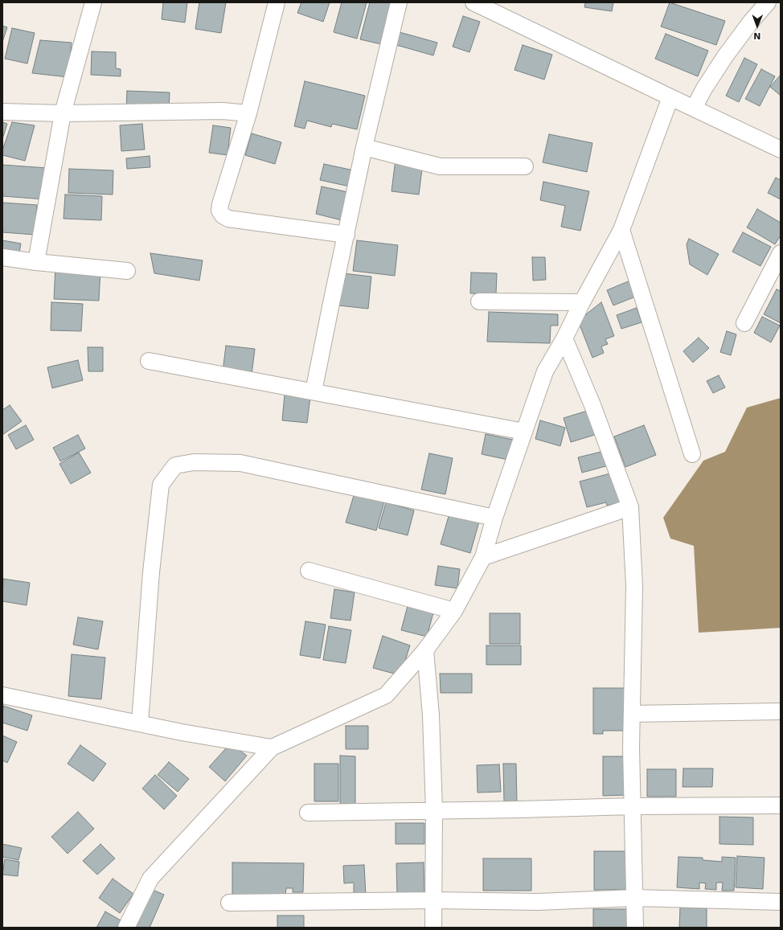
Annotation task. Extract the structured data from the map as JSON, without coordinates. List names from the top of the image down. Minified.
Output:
{"north":"bottom"}
